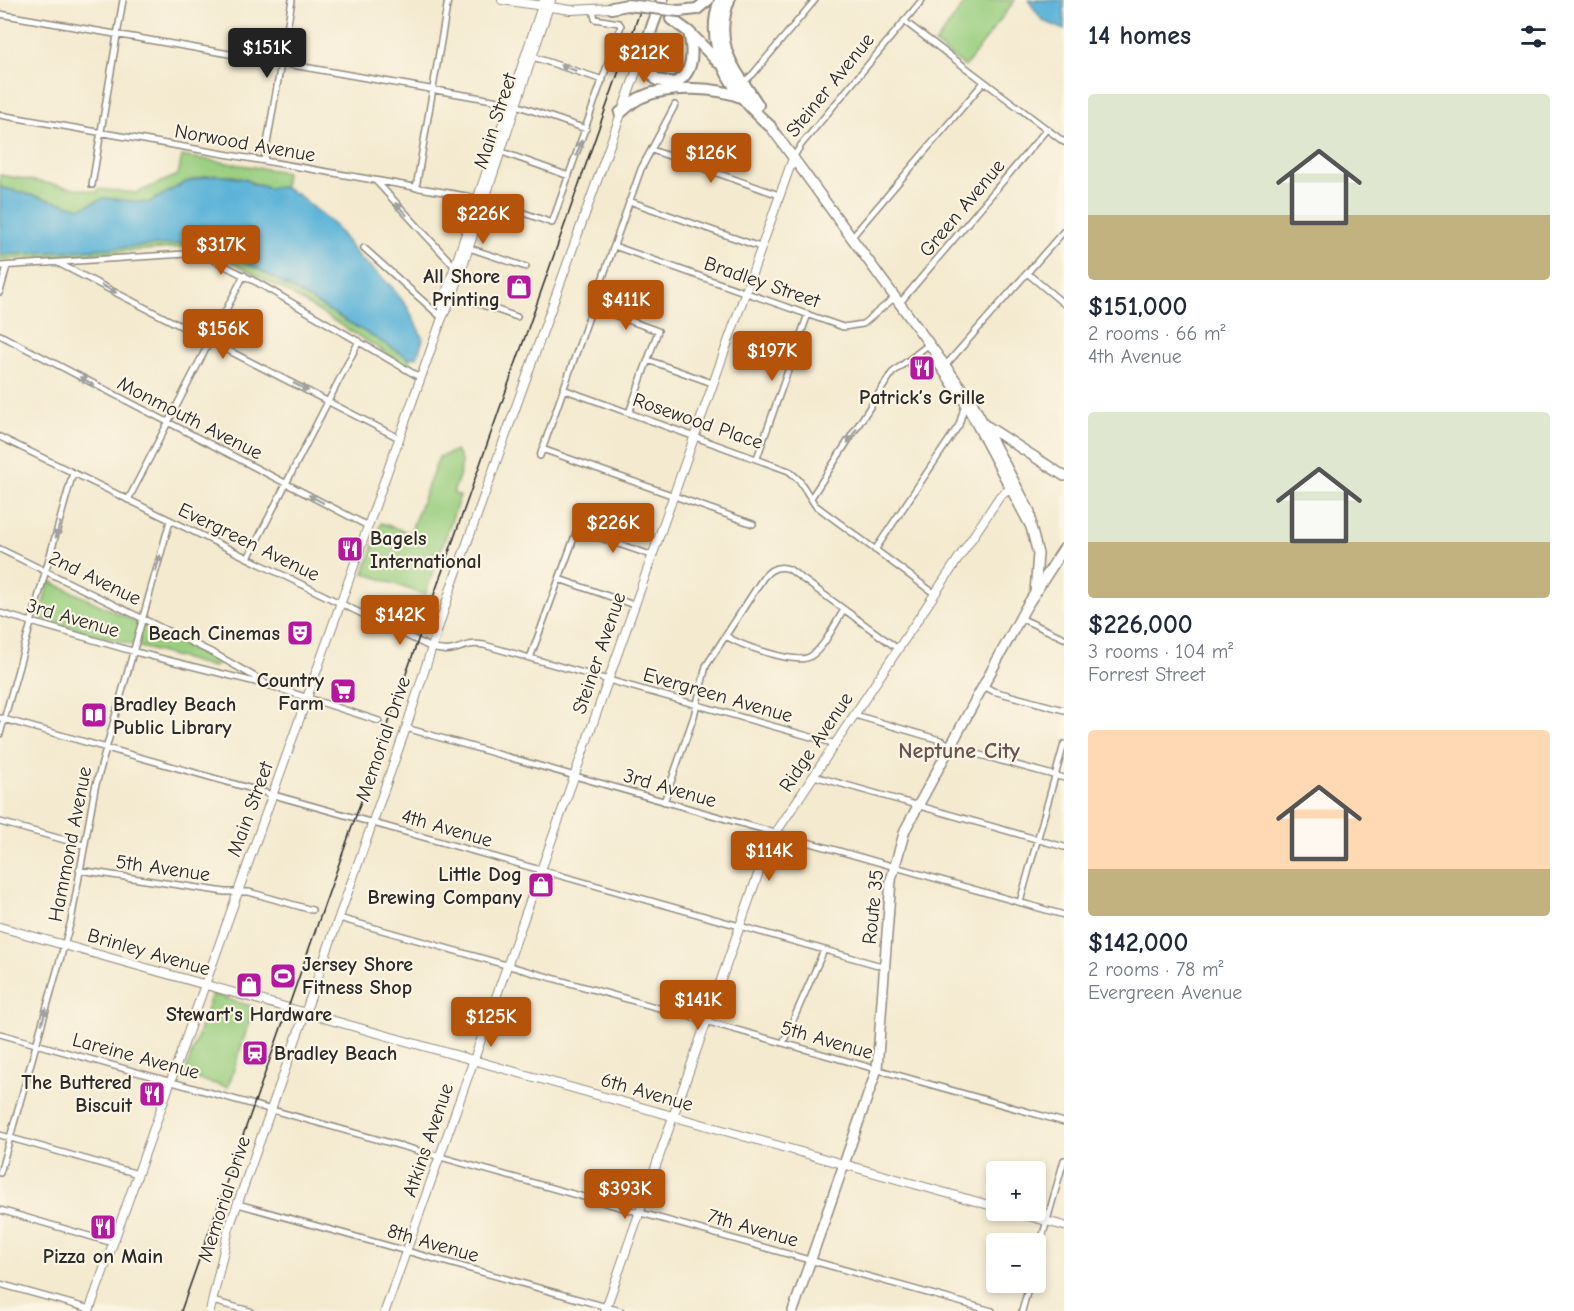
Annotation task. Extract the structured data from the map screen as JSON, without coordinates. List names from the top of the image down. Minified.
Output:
{"streets":{"main road":["Route 35"],"street":["Steiner Avenue","Main Street","Norwood Avenue","Green Avenue","Bradley Street","Monmouth Avenue","Rosewood Place","Evergreen Avenue","2nd Avenue","3rd Avenue","Memorial Drive","Ridge Avenue","4th Avenue","Hammond Avenue","5th Avenue","Brinley Avenue","Lareine Avenue","6th Avenue","Atkins Avenue","7th Avenue","8th Avenue"]},"crossings":[["Steiner Avenue","Bradley Street"],["Steiner Avenue","Rosewood Place"],["Steiner Avenue","Evergreen Avenue"],["Steiner Avenue","3rd Avenue"],["Steiner Avenue","Atkins Avenue"],["Main Street","Norwood Avenue"],["Main Street","Monmouth Avenue"],["Main Street","Evergreen Avenue"],["Main Street","3rd Avenue"],["Main Street","4th Avenue"],["Main Street","5th Avenue"],["Main Street","Brinley Avenue"],["Main Street","Lareine Avenue"],["Green Avenue","Bradley Street"],["Rosewood Place","Ridge Avenue"],["Evergreen Avenue","Memorial Drive"],["Evergreen Avenue","Ridge Avenue"],["Evergreen Avenue","Hammond Avenue"],["2nd Avenue","3rd Avenue"],["2nd Avenue","Hammond Avenue"],["3rd Avenue","Memorial Drive"],["3rd Avenue","Ridge Avenue"],["3rd Avenue","Hammond Avenue"],["3rd Avenue","Route 35"],["3rd Avenue","Atkins Avenue"],["Memorial Drive","4th Avenue"],["Memorial Drive","5th Avenue"],["Memorial Drive","Lareine Avenue"],["Memorial Drive","6th Avenue"],["Memorial Drive","7th Avenue"],["Memorial Drive","8th Avenue"],["Ridge Avenue","4th Avenue"],["Ridge Avenue","5th Avenue"],["Ridge Avenue","6th Avenue"],["Ridge Avenue","7th Avenue"],["Ridge Avenue","8th Avenue"],["4th Avenue","Hammond Avenue"],["4th Avenue","Route 35"],["4th Avenue","Atkins Avenue"],["Hammond Avenue","5th Avenue"],["Hammond Avenue","Brinley Avenue"],["Hammond Avenue","Lareine Avenue"],["5th Avenue","Route 35"],["5th Avenue","Atkins Avenue"],["Route 35","6th Avenue"],["Route 35","7th Avenue"],["Brinley Avenue","6th Avenue"],["Lareine Avenue","7th Avenue"],["6th Avenue","Atkins Avenue"],["Atkins Avenue","7th Avenue"],["Atkins Avenue","8th Avenue"]],"one_way":["Monmouth Avenue"],"districts":["Neptune City"],"places":{"shop":["All Shore Printing","Little Dog Brewing Company","Stewart's Hardware"],"restaurant":["Patrick’s Grille","Bagels International","The Buttered Biscuit","Pizza on Main"],"theatre":["Beach Cinemas"],"supermarket":["Country Farm"],"library":["Bradley Beach Public Library"],"sports":["Jersey Shore Fitness Shop"],"station":["Bradley Beach"]},"page":{"heading":"14 homes","price":["$151K","$212K","$126K","$226K","$317K","$411K","$156K","$197K","$226K","$142K","$114K","$141K","$125K","$393K"],"list":[{"name":"$151,000","note":"2 rooms · 66 m² · 4th Avenue"},{"name":"$226,000","note":"3 rooms · 104 m² · Forrest Street"},{"name":"$142,000","note":"2 rooms · 78 m² · Evergreen Avenue"}],"map_buttons":["+","−"]}}
